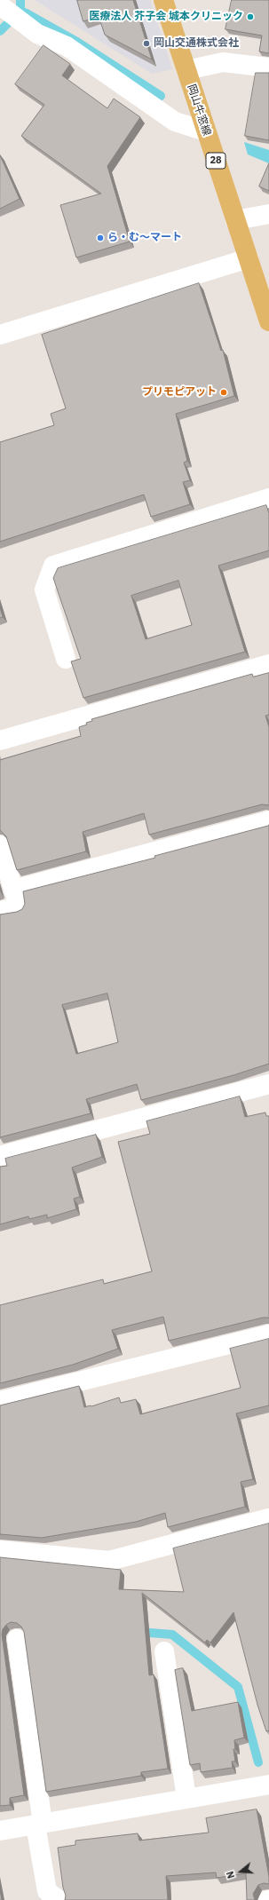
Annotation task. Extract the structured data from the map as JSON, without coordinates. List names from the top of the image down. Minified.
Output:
{"streets":{"main road":["岡山牛窓線","28"]},"places":["医療法人 芥子会 城本クリニック","岡山交通株式会社","ら・む〜マート","プリモピアット"],"north":"left"}
